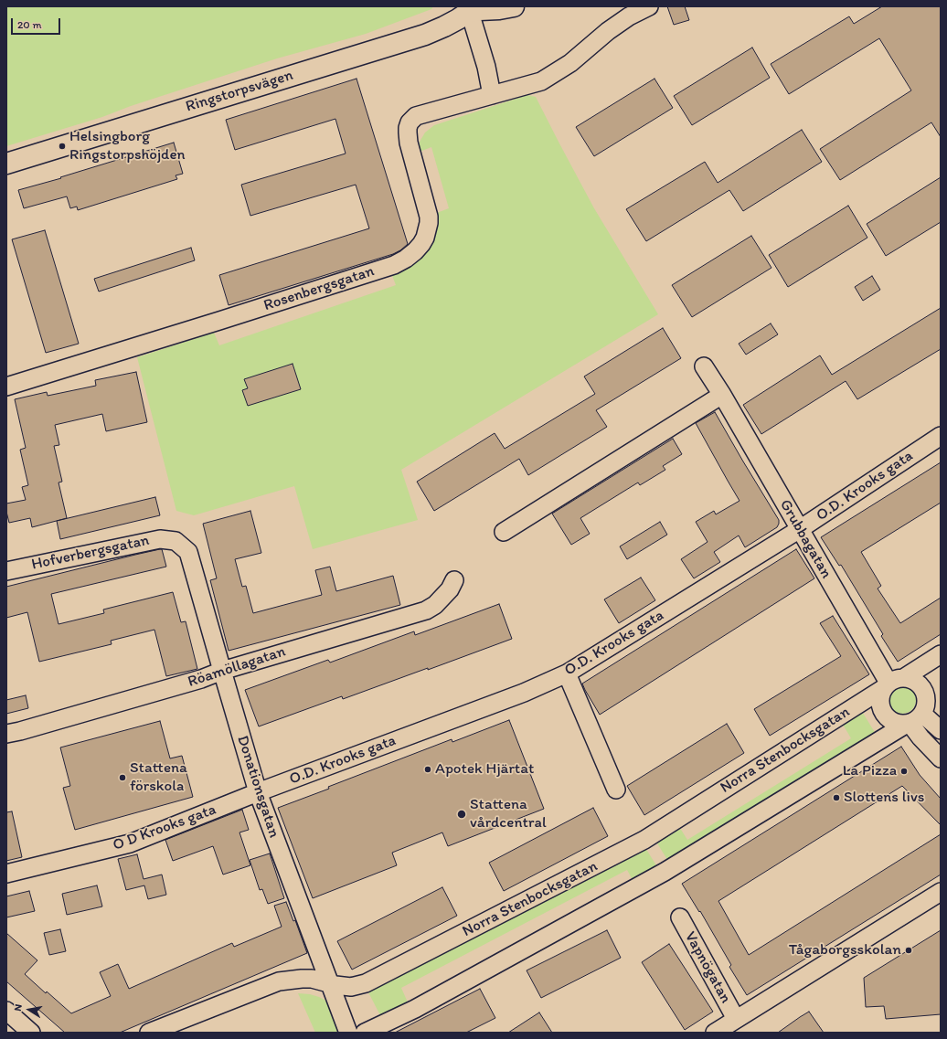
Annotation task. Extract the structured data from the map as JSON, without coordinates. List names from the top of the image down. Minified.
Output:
{"streets":{"street":["Ringstorpsvägen","Rosenbergsgatan","O.D. Krooks gata","Grubbagatan","Hofverbergsgatan","Röamöllagatan","Norra Stenbocksgatan","Donationsgatan","O D Krooks gata","Vapnögatan"]},"crossings":[["O.D. Krooks gata","Grubbagatan"],["O.D. Krooks gata","Donationsgatan"],["O.D. Krooks gata","O D Krooks gata"],["Grubbagatan","Norra Stenbocksgatan"],["Hofverbergsgatan","Donationsgatan"],["Röamöllagatan","Donationsgatan"],["Norra Stenbocksgatan","Donationsgatan"],["Donationsgatan","O D Krooks gata"]],"places":["Helsingborg Ringstorpshöjden","Apotek Hjärtat","La Pizza","Stattena förskola","Slottens livs","Stattena vårdcentral","Tågaborgsskolan"],"scale_bar":"20 m","north":"left"}
